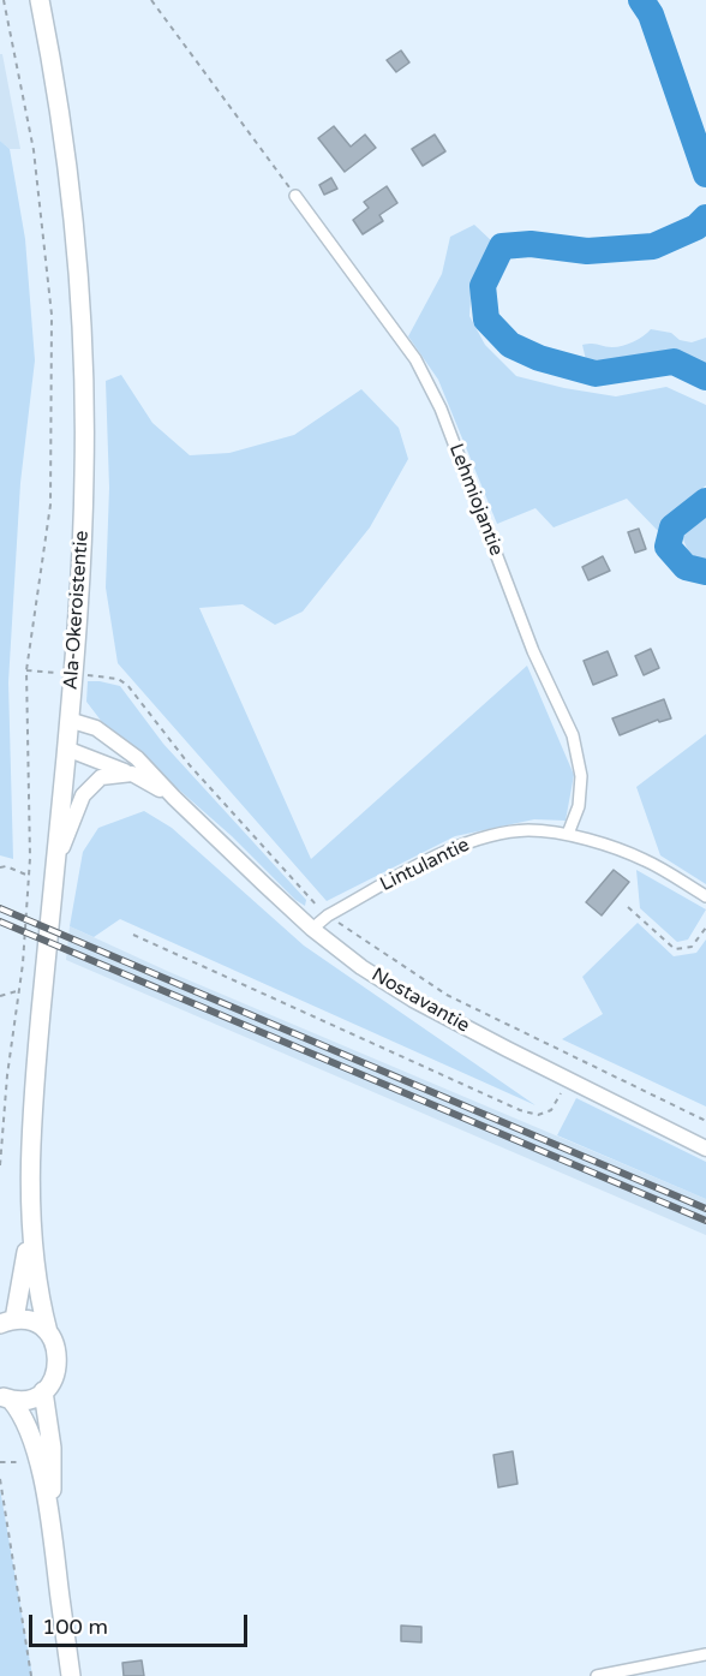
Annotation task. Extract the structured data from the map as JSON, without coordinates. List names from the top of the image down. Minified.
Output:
{"streets":{"main road":["Ala-Okeroistentie"],"street":["Lehmiojantie","Lintulantie","Nostavantie"]},"crossings":[["Lehmiojantie","Lintulantie"],["Ala-Okeroistentie","Nostavantie"],["Lintulantie","Nostavantie"]],"scale_bar":"100 m"}
